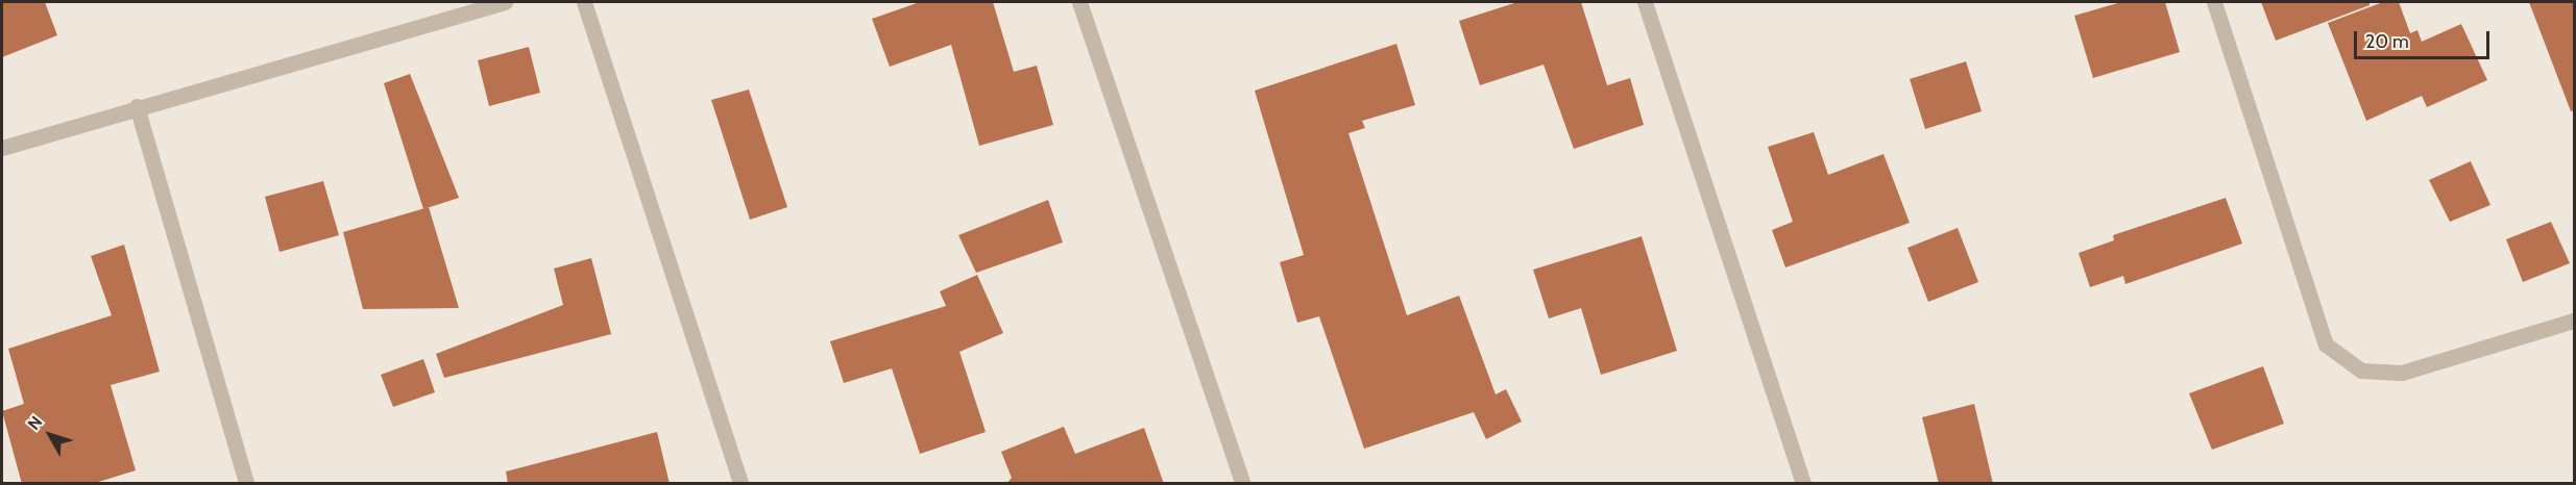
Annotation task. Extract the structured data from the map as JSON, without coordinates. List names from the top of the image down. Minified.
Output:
{"scale_bar":"20 m","north":"top left"}
